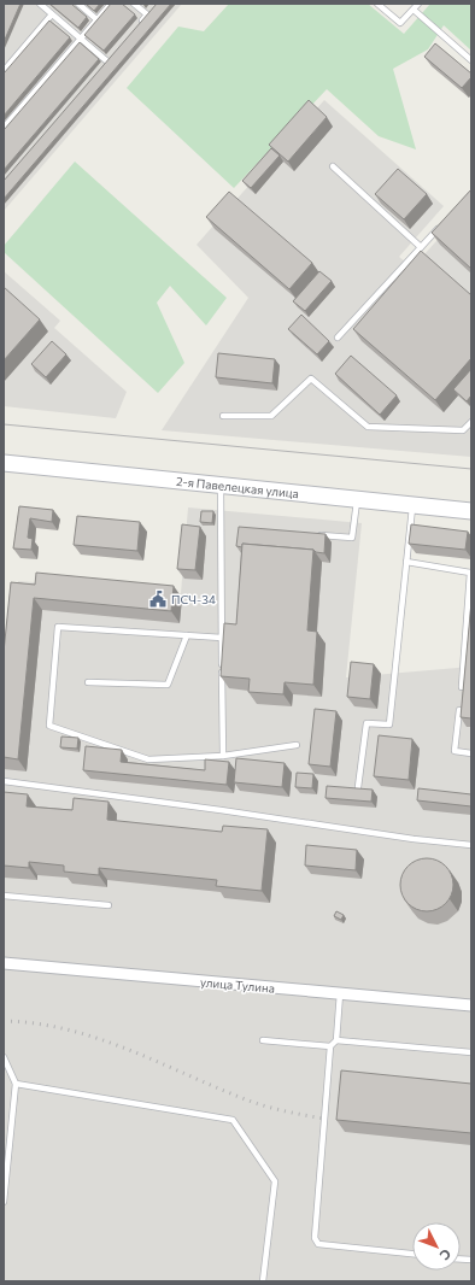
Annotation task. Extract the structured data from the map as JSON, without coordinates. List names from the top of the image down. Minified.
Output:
{"streets":{"main road":["2-я Павелецкая улица"],"street":["улица Тулина"]},"places":{"public building":["ПСЧ-34"]},"north":"bottom right"}
